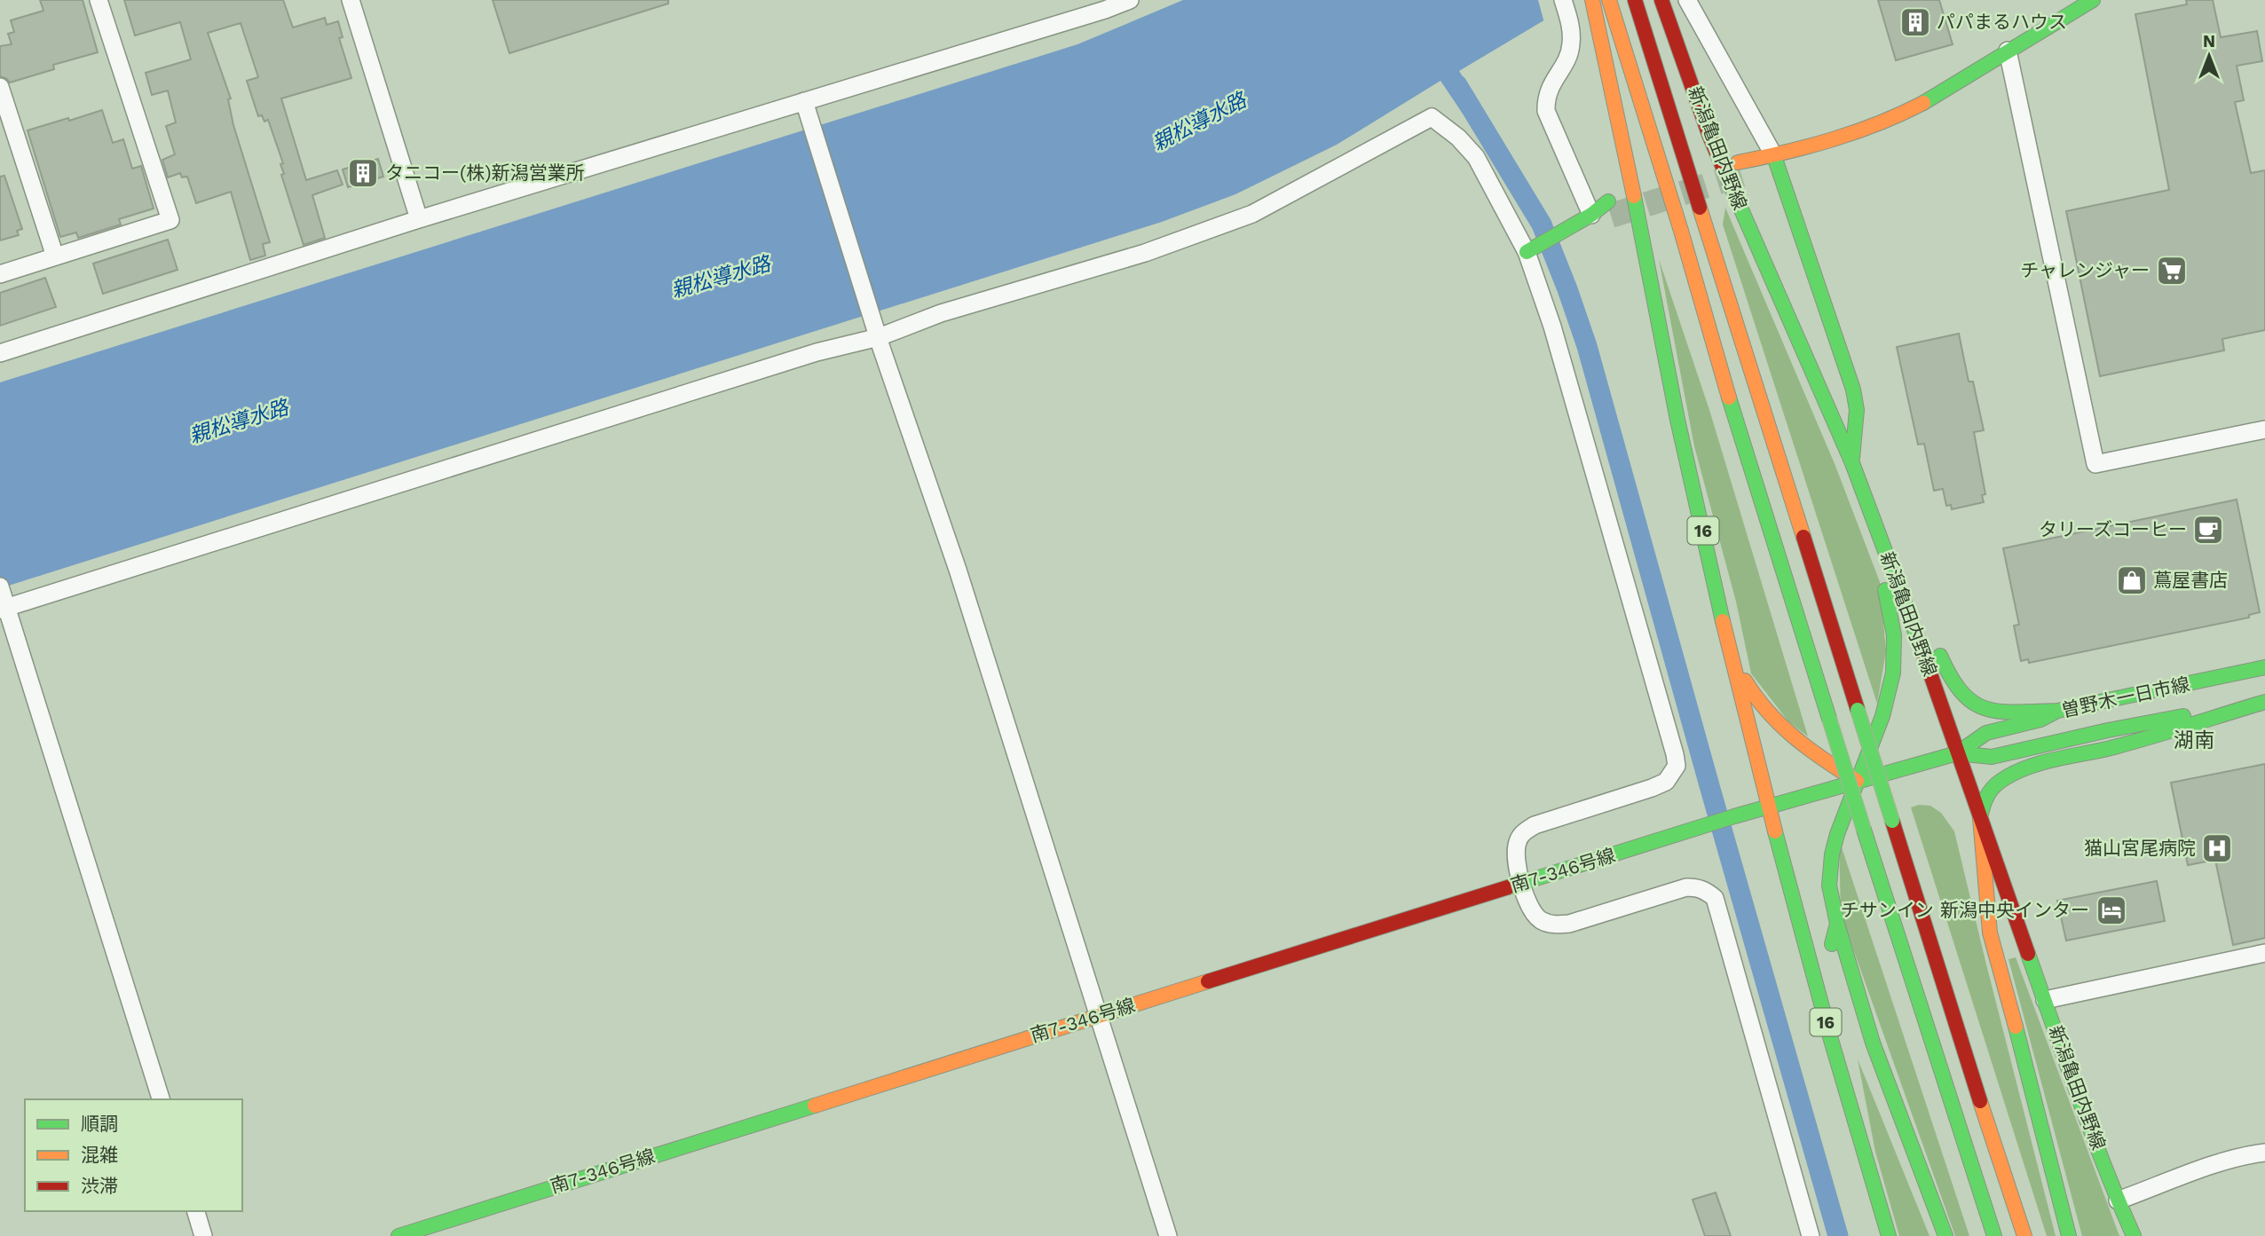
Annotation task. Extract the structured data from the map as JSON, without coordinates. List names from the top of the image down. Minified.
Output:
{"streets":{"main road":["新潟亀田内野線","16","曽野木一日市線","南7-346号線"]},"crossings":[["新潟亀田内野線","曽野木一日市線"],["16","曽野木一日市線"],["16","南7-346号線"],["曽野木一日市線","南7-346号線"]],"districts":["湖南"],"water":["親松導水路"],"places":{"building":["パパまるハウス","タニコー(株)新潟営業所"],"supermarket":["チャレンジャー"],"cafe":["タリーズコーヒー"],"shop":["蔦屋書店"],"hospital":["猫山宮尾病院"],"hotel":["チサンイン 新潟中央インター"]},"legend":["順調","混雑","渋滞"],"north":"top"}
